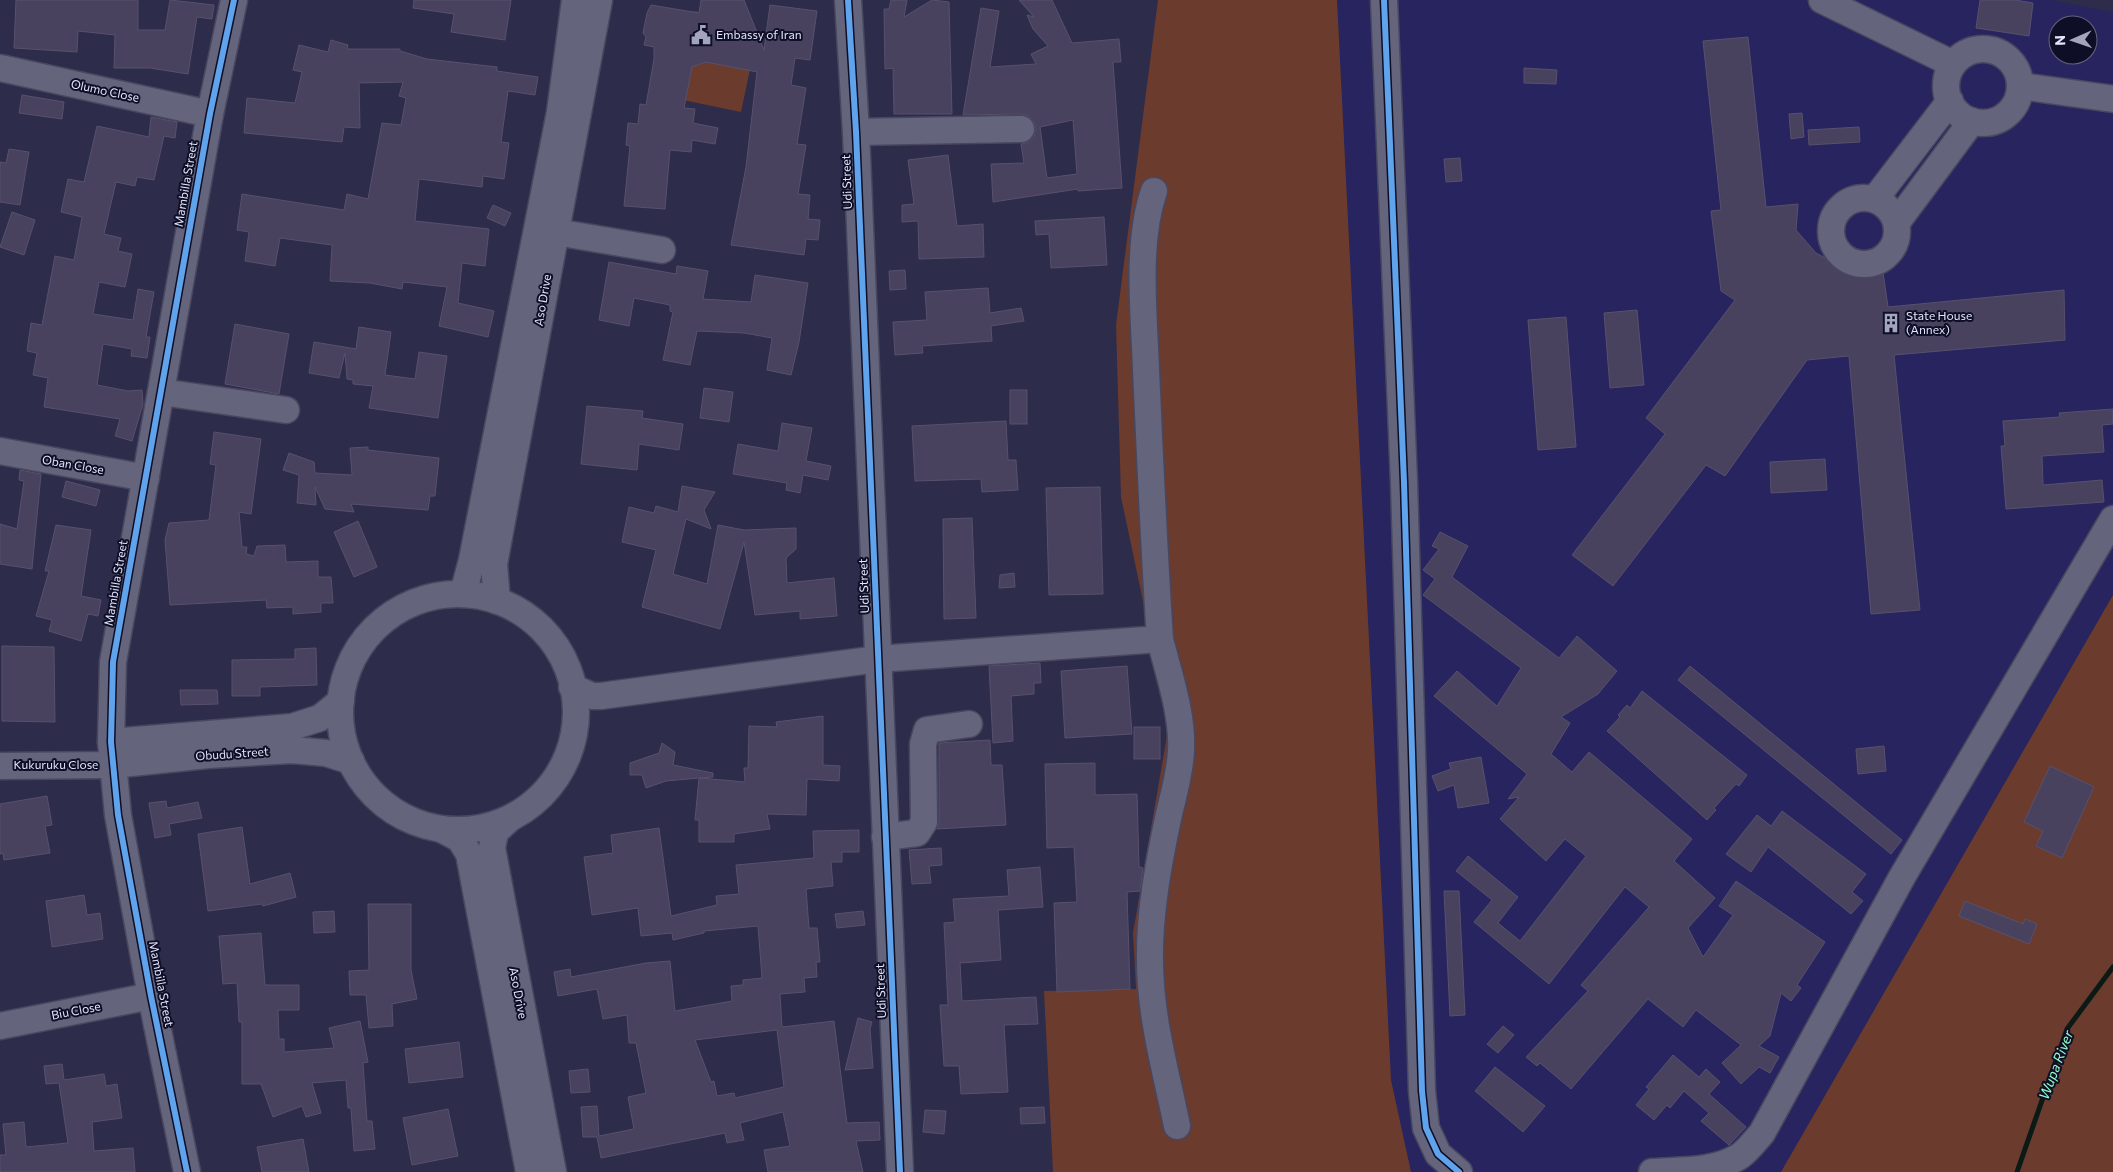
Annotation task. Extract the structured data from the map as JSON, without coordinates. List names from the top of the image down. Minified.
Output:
{"streets":{"street":["Olumo Close","Udi Street","Mambilla Street","Aso Drive","Oban Close","Obudu Street","Kukuruku Close","Biu Close"]},"crossings":[["Olumo Close","Mambilla Street"],["Mambilla Street","Oban Close"],["Mambilla Street","Obudu Street"],["Mambilla Street","Kukuruku Close"],["Mambilla Street","Biu Close"],["Obudu Street","Kukuruku Close"]],"water":["Wupa River"],"places":{"public building":["Embassy of Iran"],"building":["State House (Annex)"]},"north":"left"}
